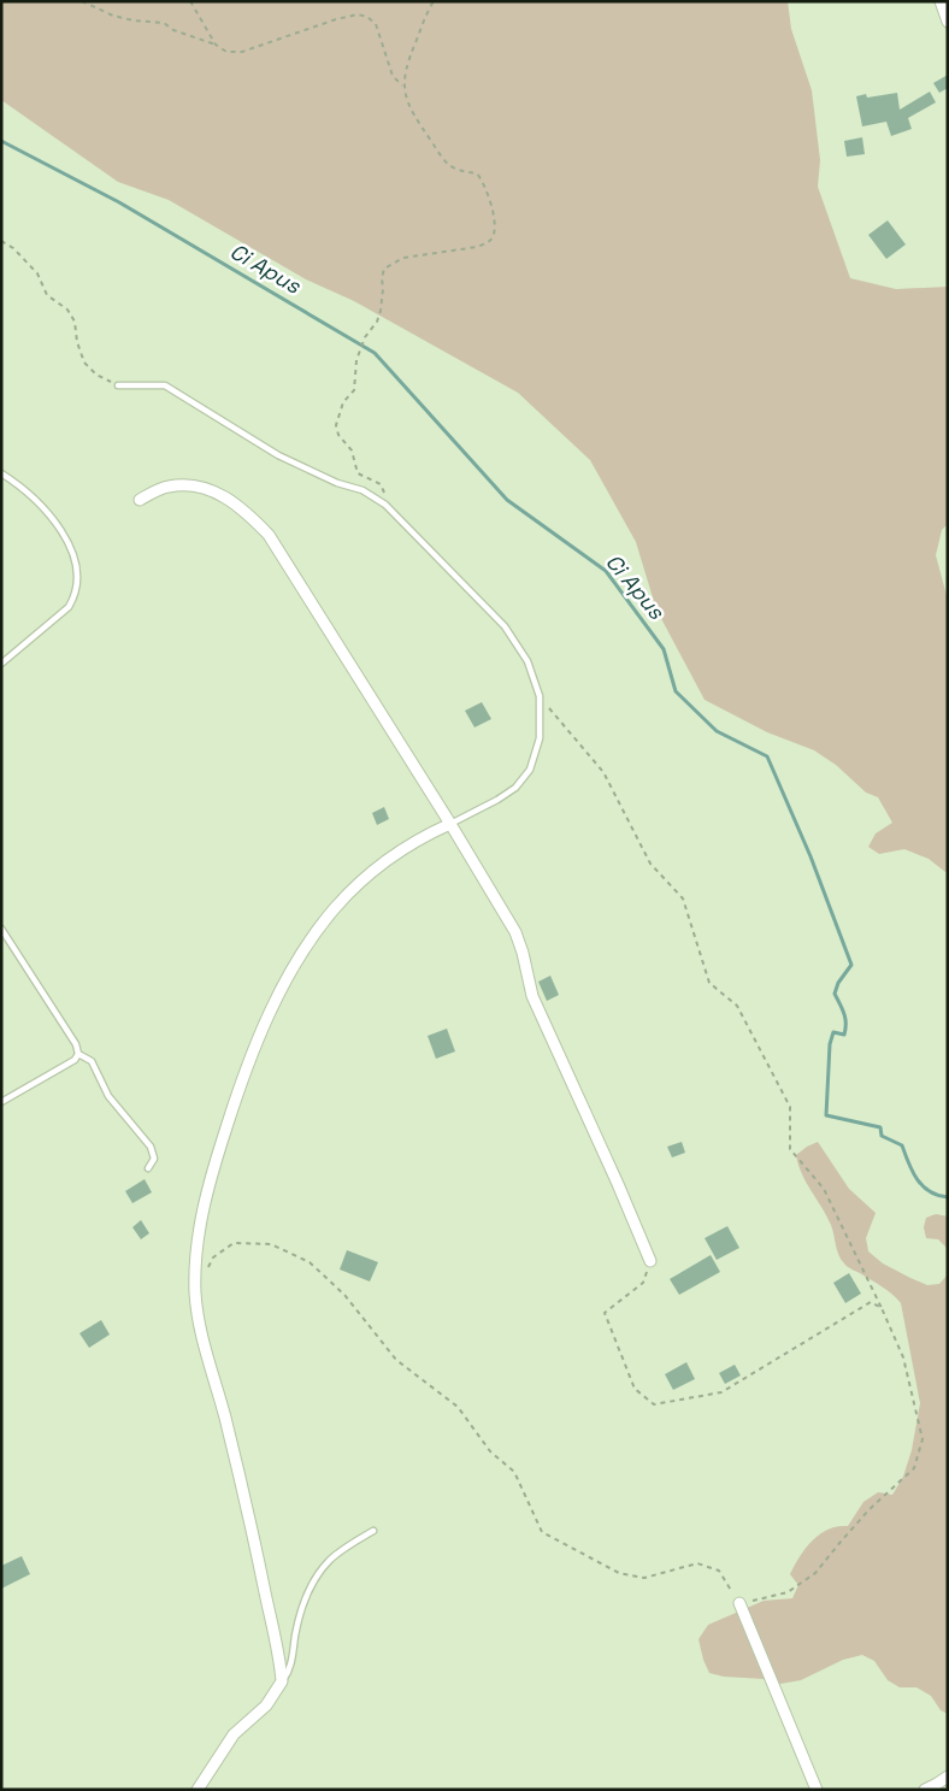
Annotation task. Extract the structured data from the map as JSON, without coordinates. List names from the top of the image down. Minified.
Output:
{"water":["Ci Apus"]}
